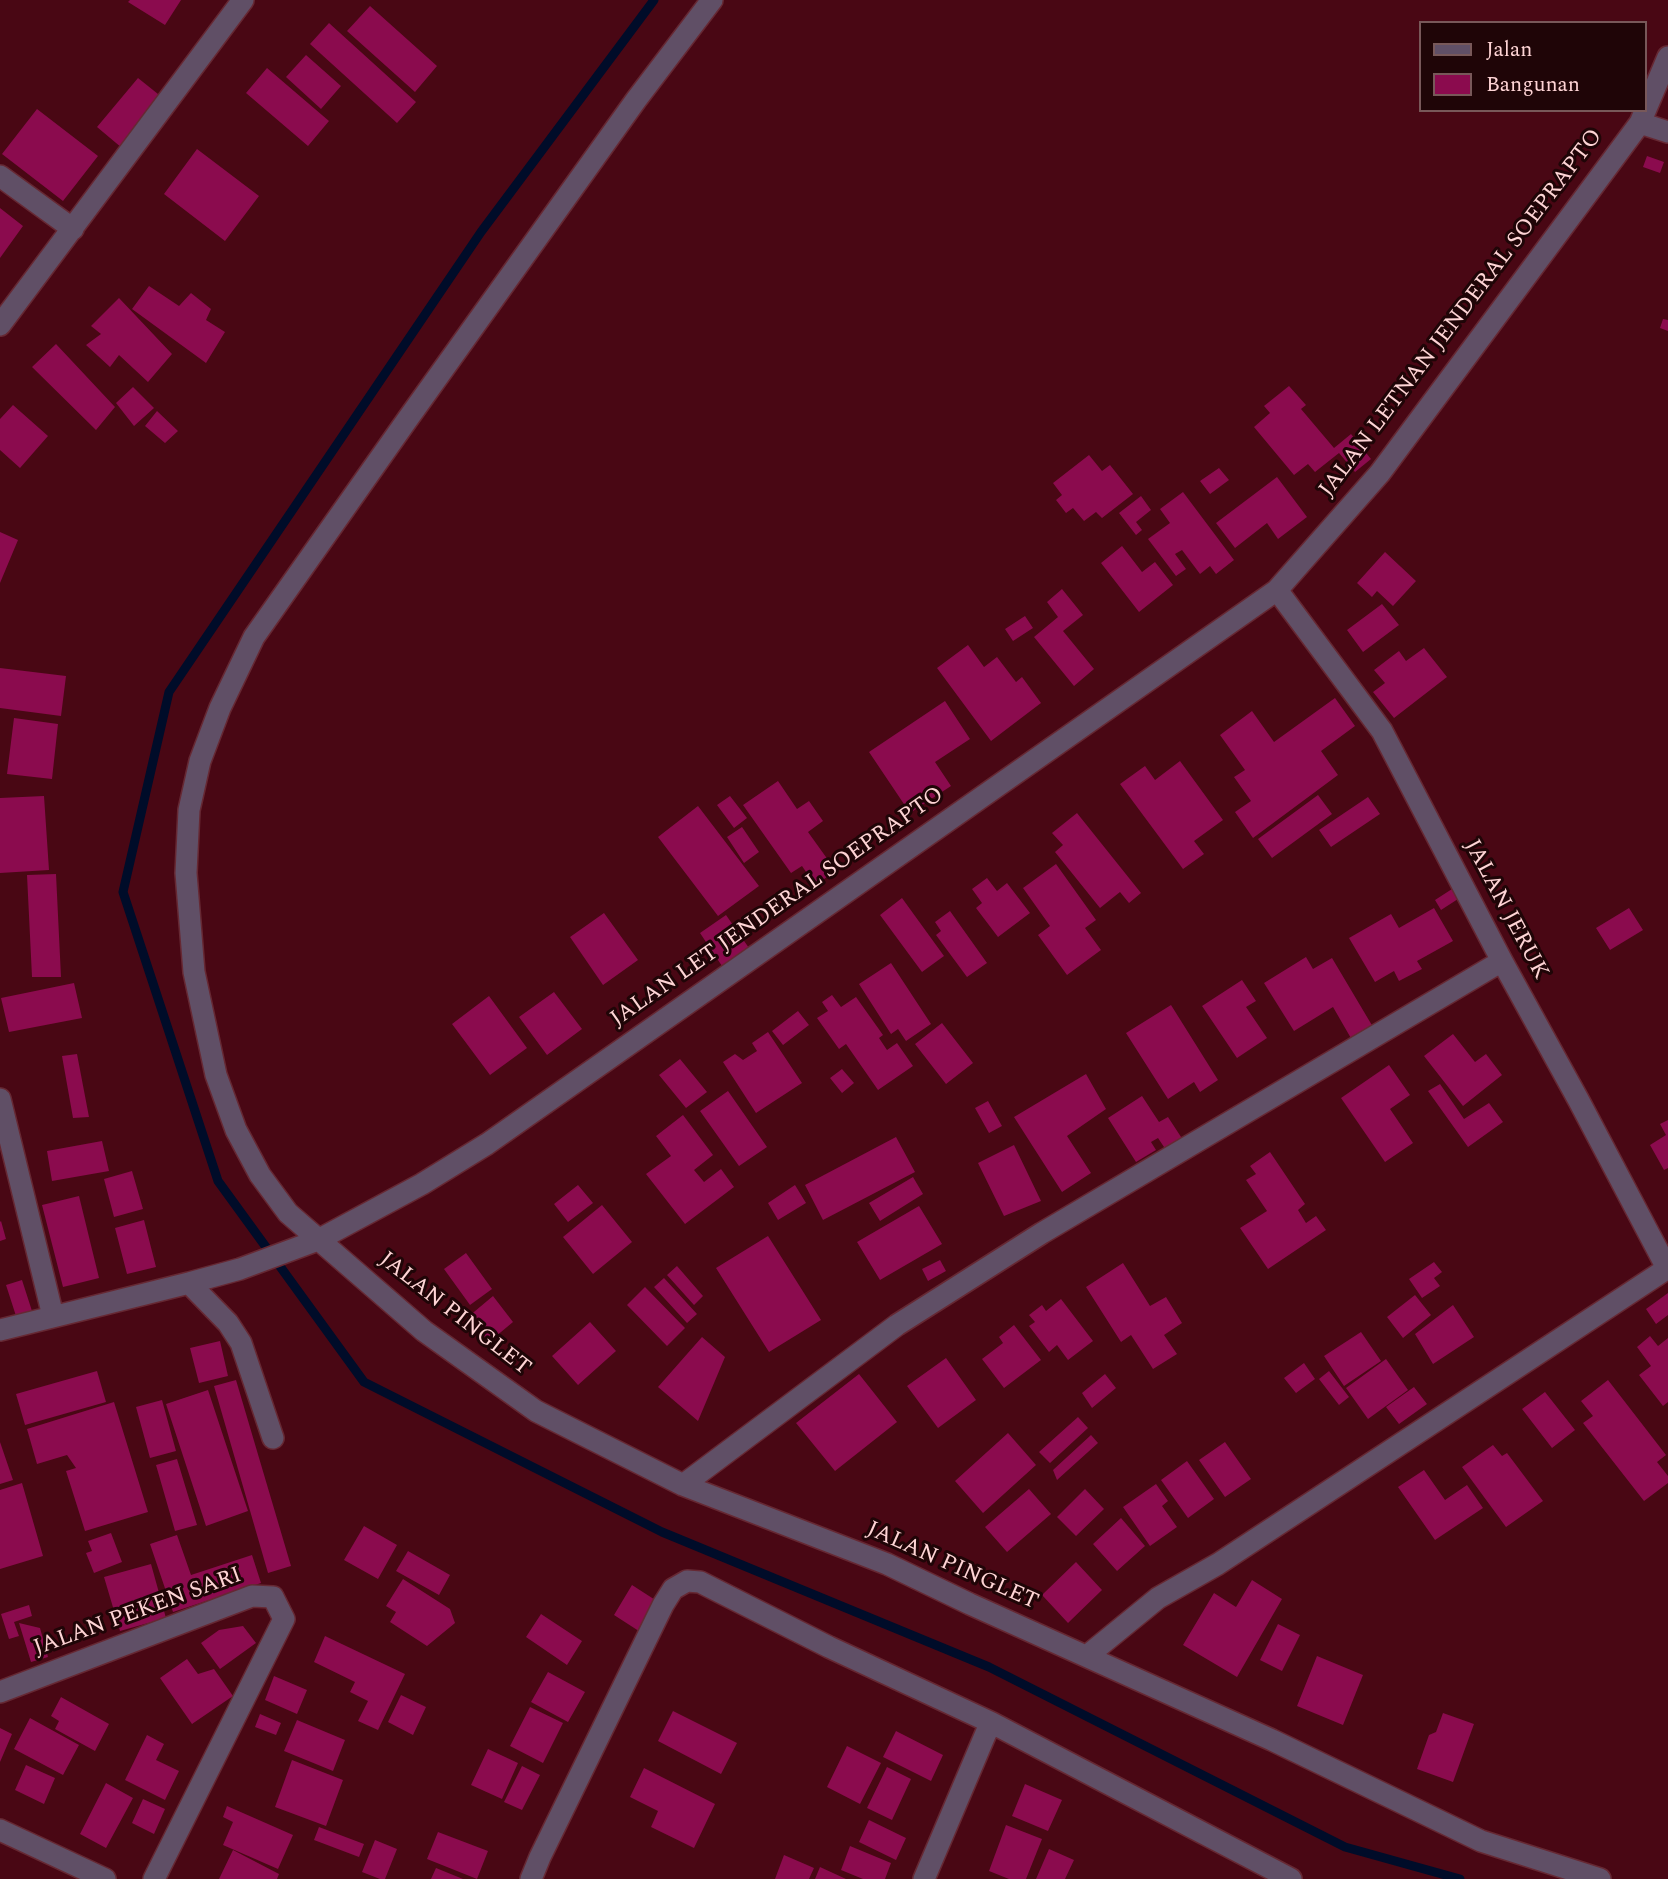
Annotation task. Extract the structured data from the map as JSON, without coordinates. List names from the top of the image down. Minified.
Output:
{"streets":{"street":["JALAN LETNAN JENDERAL SOEPRAPTO","JALAN LET JENDERAL SOEPRAPTO","JALAN JERUK","JALAN PINGLET","JALAN PEKEN SARI"]},"crossings":[["JALAN LETNAN JENDERAL SOEPRAPTO","JALAN LET JENDERAL SOEPRAPTO"],["JALAN LETNAN JENDERAL SOEPRAPTO","JALAN JERUK"],["JALAN LET JENDERAL SOEPRAPTO","JALAN JERUK"],["JALAN LET JENDERAL SOEPRAPTO","JALAN PINGLET"]],"legend":["Jalan","Bangunan"]}
